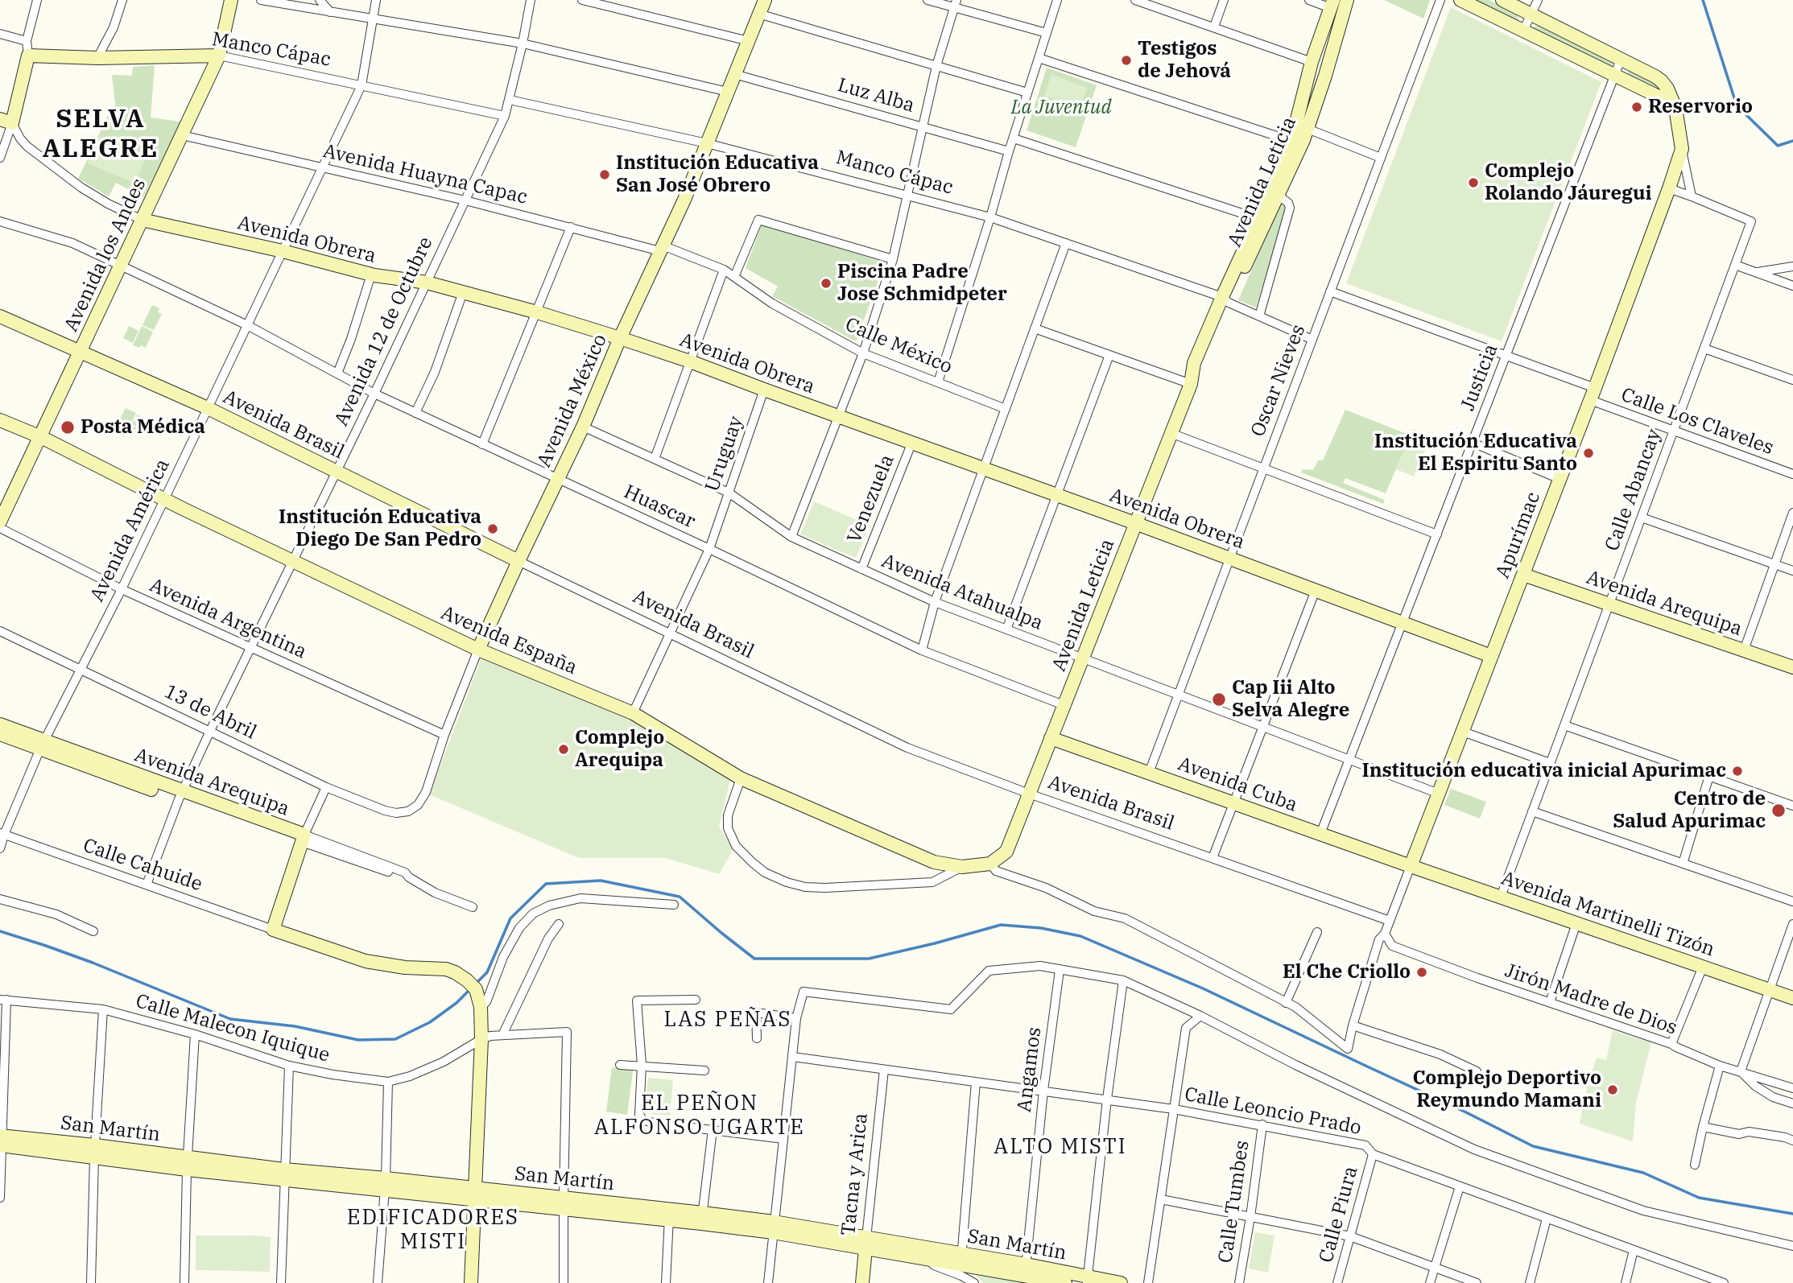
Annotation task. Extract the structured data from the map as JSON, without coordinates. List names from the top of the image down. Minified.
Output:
{"streets":{"street":["Manco Cápac","Luz Alba","Avenida Huayna Capac","Avenida Leticia","Avenida Obrera","Avenida los Andes","Avenida 12 de Octubre","Calle México","Justicia","Oscar Nieves","Avenida México","Calle Los Claveles","Avenida Brasil","Uruguay","Calle Abancay","Venezuela","Huascar","Avenida América","Apurímac","Avenida Atahualpa","Avenida Arequipa","Avenida Argentina","Avenida España","13 de Abril","Avenida Cuba","Calle Cahuide","Avenida Martinelli Tizón","Jirón Madre de Dios","Calle Malecon Iquique","Angamos","Calle Leoncio Prado","San Martín","Tacna y Arica","Calle Tumbes","Calle Piura"]},"crossings":[["Manco Cápac","Avenida Leticia"],["Manco Cápac","Avenida los Andes"],["Manco Cápac","Avenida 12 de Octubre"],["Manco Cápac","Oscar Nieves"],["Manco Cápac","Avenida México"],["Manco Cápac","Avenida América"],["Luz Alba","Avenida México"],["Avenida Huayna Capac","Avenida los Andes"],["Avenida Huayna Capac","Avenida 12 de Octubre"],["Avenida Huayna Capac","Calle México"],["Avenida Huayna Capac","Avenida México"],["Avenida Huayna Capac","Avenida América"],["Avenida Leticia","Avenida Obrera"],["Avenida Leticia","Avenida Brasil"],["Avenida Leticia","Huascar"],["Avenida Leticia","Avenida Atahualpa"],["Avenida Leticia","Avenida España"],["Avenida Leticia","Avenida Cuba"],["Avenida Obrera","Avenida los Andes"],["Avenida Obrera","Avenida 12 de Octubre"],["Avenida Obrera","Justicia"],["Avenida Obrera","Oscar Nieves"],["Avenida Obrera","Avenida México"],["Avenida Obrera","Uruguay"],["Avenida Obrera","Venezuela"],["Avenida Obrera","Avenida América"],["Avenida Obrera","Apurímac"],["Avenida los Andes","Avenida Brasil"],["Avenida los Andes","Avenida España"],["Avenida 12 de Octubre","Avenida Brasil"],["Avenida 12 de Octubre","Huascar"],["Avenida 12 de Octubre","Avenida Arequipa"],["Avenida 12 de Octubre","Avenida Argentina"],["Avenida 12 de Octubre","Avenida España"],["Avenida 12 de Octubre","13 de Abril"],["Avenida 12 de Octubre","Calle Cahuide"],["Calle México","Avenida México"],["Justicia","Avenida Atahualpa"],["Justicia","Avenida Cuba"],["Oscar Nieves","Avenida Atahualpa"],["Oscar Nieves","Avenida Cuba"],["Avenida México","Avenida Brasil"],["Avenida México","Huascar"],["Avenida México","Avenida Atahualpa"],["Avenida México","Avenida Argentina"],["Avenida México","Avenida España"],["Avenida México","13 de Abril"],["Calle Los Claveles","Calle Abancay"],["Calle Los Claveles","Apurímac"],["Avenida Brasil","Uruguay"],["Avenida Brasil","Avenida América"],["Avenida Brasil","Apurímac"],["Uruguay","Huascar"],["Uruguay","Avenida Atahualpa"],["Uruguay","Avenida España"],["Calle Abancay","Avenida Arequipa"],["Calle Abancay","Avenida Martinelli Tizón"],["Venezuela","Avenida Atahualpa"],["Huascar","Avenida América"],["Avenida América","Avenida Arequipa"],["Avenida América","Avenida Argentina"],["Avenida América","Avenida España"],["Avenida América","13 de Abril"],["Avenida América","Calle Cahuide"],["Apurímac","Avenida Atahualpa"],["Apurímac","Avenida Arequipa"],["Apurímac","Avenida Cuba"],["Apurímac","Avenida Martinelli Tizón"],["Apurímac","Jirón Madre de Dios"],["Avenida Cuba","Avenida Martinelli Tizón"],["Angamos","Calle Leoncio Prado"],["Angamos","San Martín"],["Calle Leoncio Prado","Tacna y Arica"],["Calle Leoncio Prado","Calle Tumbes"],["Calle Leoncio Prado","Calle Piura"],["San Martín","Tacna y Arica"]],"districts":["SELVA ALEGRE","LAS PEÑAS","EL PEÑON ALFONSO UGARTE","ALTO MISTI","EDIFICADORES MISTI"],"parks":["La Juventud"],"places":["Testigos de Jehová","Reservorio","Institución Educativa San José Obrero","Complejo Rolando Jáuregui","Piscina Padre Jose Schmidpeter","Posta Médica","Institución Educativa El Espiritu Santo","Institución Educativa Diego De San Pedro","Cap Iii Alto Selva Alegre","Complejo Arequipa","Institución educativa inicial Apurimac","Centro de Salud Apurimac","El Che Criollo","Complejo Deportivo Reymundo Mamani"]}
